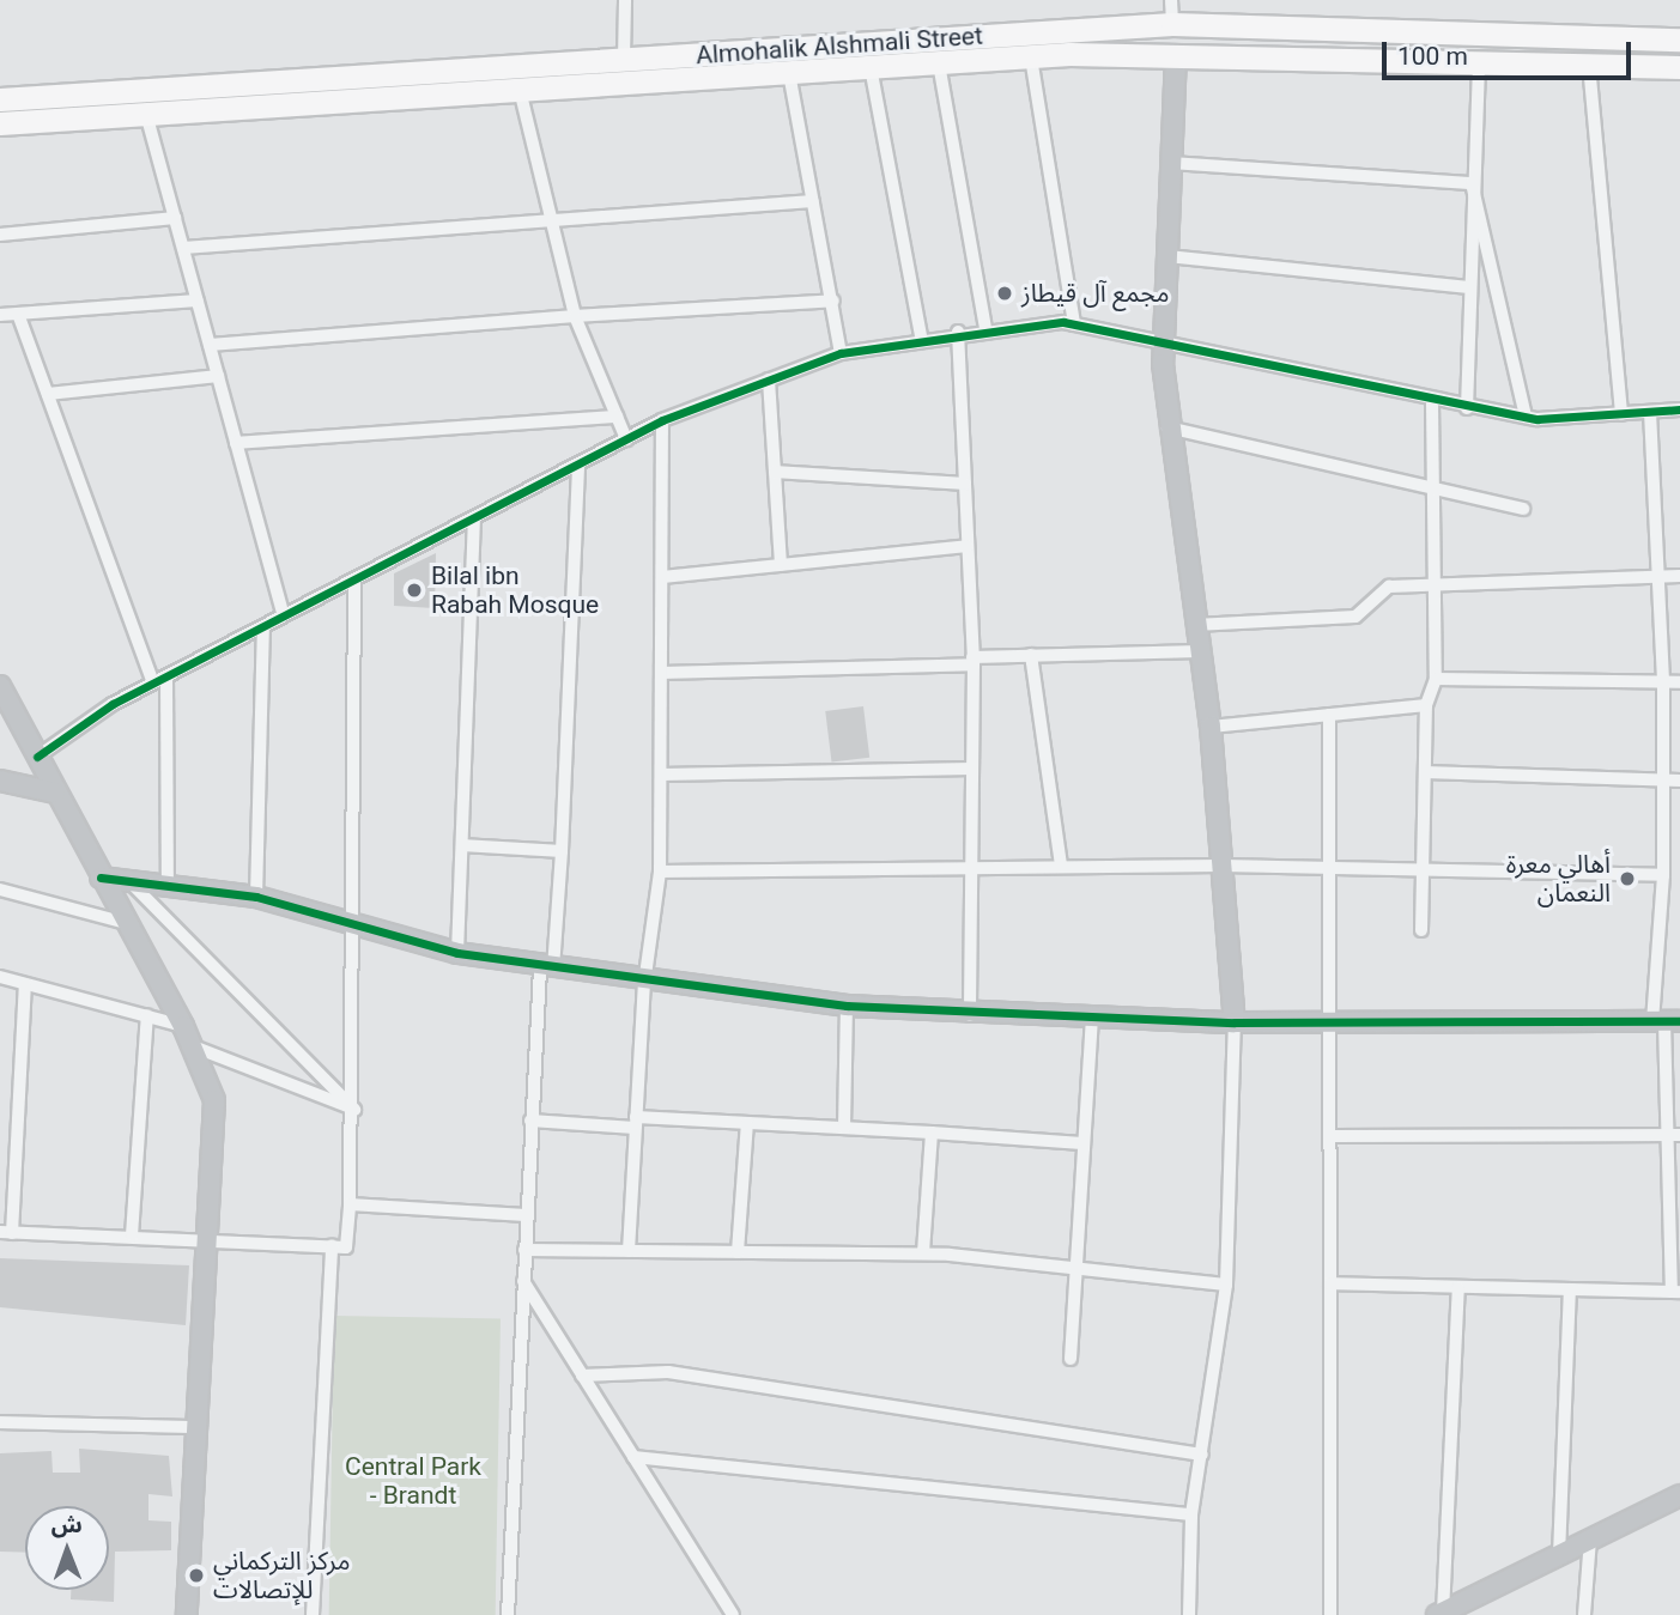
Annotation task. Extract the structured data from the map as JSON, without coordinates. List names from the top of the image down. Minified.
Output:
{"streets":{"highway":["Almohalik Alshmali Street"]},"parks":["Central Park - Brandt"],"places":["مجمع آل قيطاز","Bilal ibn Rabah Mosque","أهالي معرة النعمان","مركز التركماني للإتصالات"],"scale_bar":"100 m","north":"top"}
